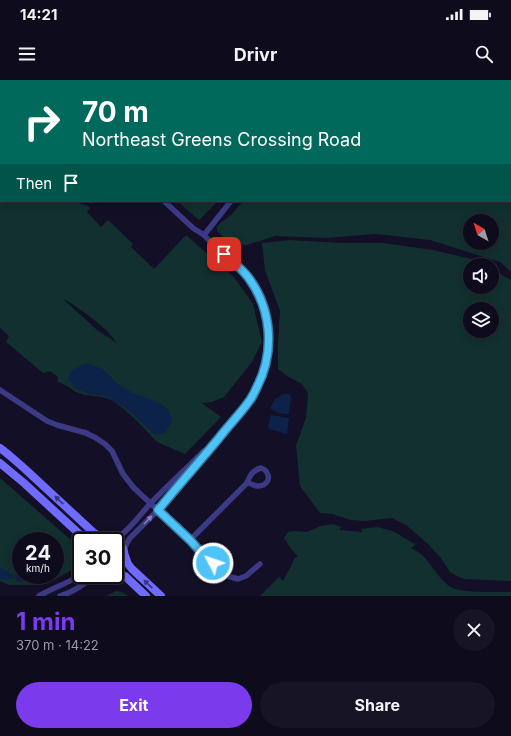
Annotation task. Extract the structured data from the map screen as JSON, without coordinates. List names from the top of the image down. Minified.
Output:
{"north":"top left","page":{"status":"14:21","header":"Drivr","turn":["70 m","Northeast Greens Crossing Road"],"then":"Then","speed":"24 km/h","limit":"30","heading":["1 min","370 m · 14:22"],"buttons":["Exit","Share"]}}
